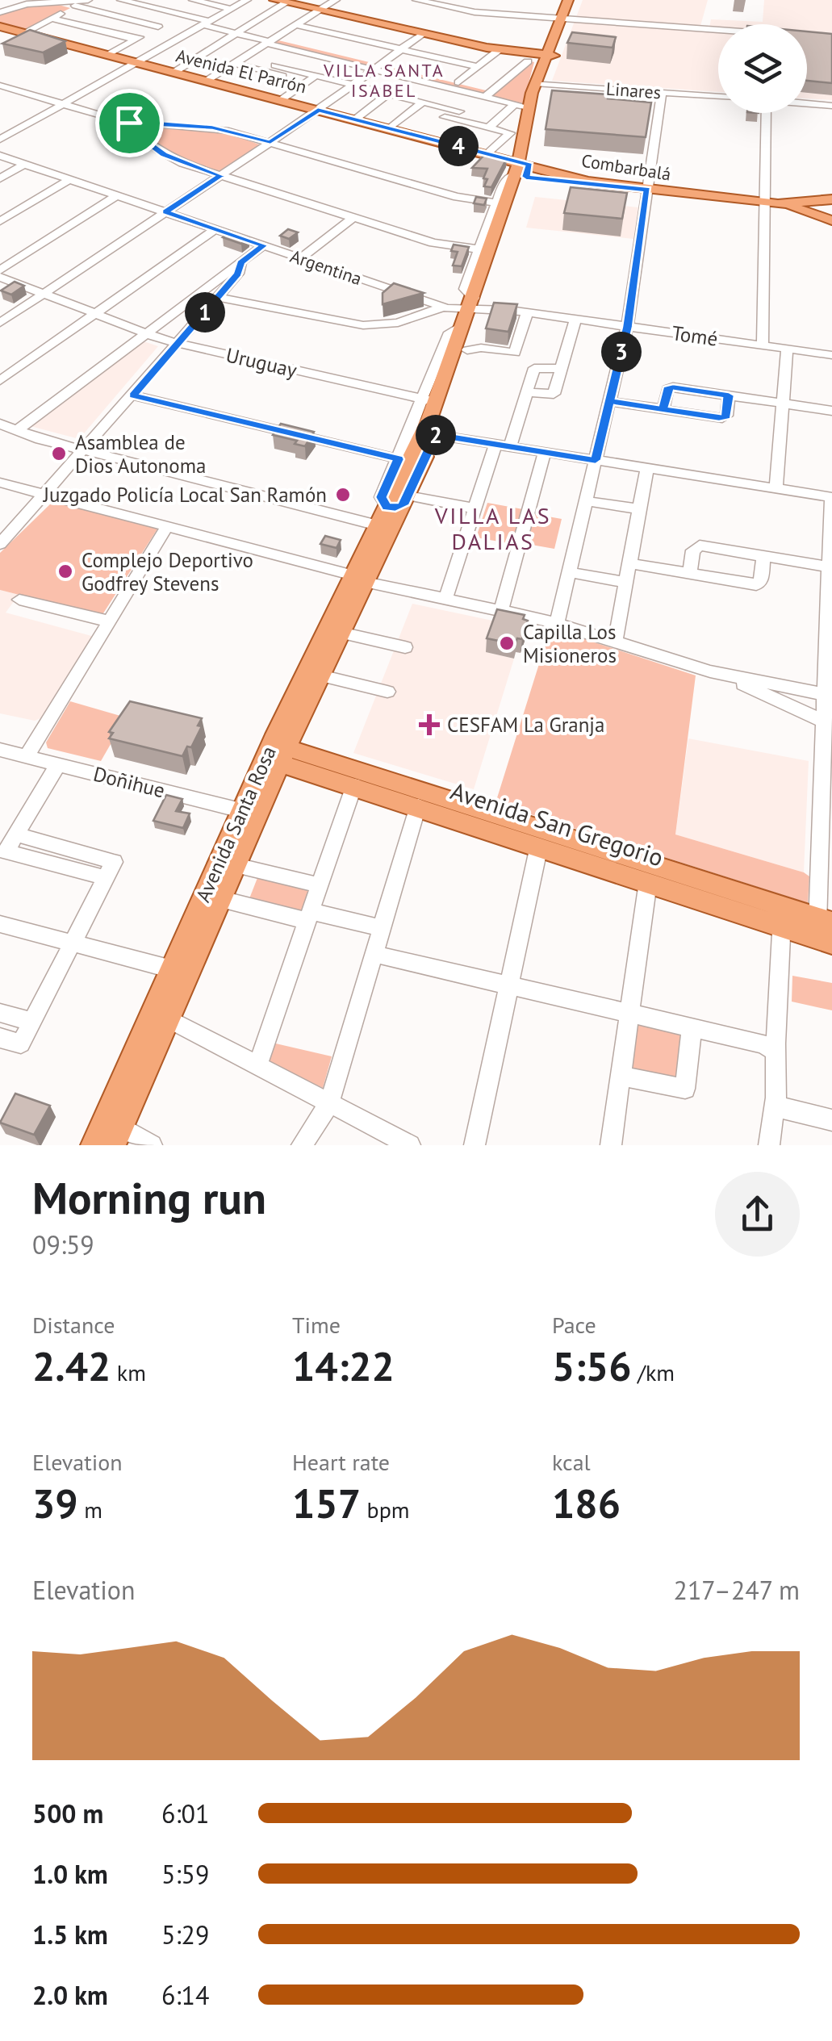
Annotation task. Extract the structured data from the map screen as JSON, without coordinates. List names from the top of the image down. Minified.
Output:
{"streets":{"main road":["Avenida El Parrón","Combarbalá","Avenida Santa Rosa","Avenida San Gregorio"],"street":["Linares","Argentina","Tomé","Uruguay","Doñihue"]},"crossings":[["Avenida El Parrón","Combarbalá"],["Avenida El Parrón","Avenida Santa Rosa"],["Linares","Avenida Santa Rosa"],["Argentina","Tomé"],["Argentina","Avenida Santa Rosa"],["Tomé","Avenida Santa Rosa"],["Uruguay","Avenida Santa Rosa"],["Doñihue","Avenida Santa Rosa"],["Avenida Santa Rosa","Avenida San Gregorio"]],"districts":["VILLA SANTA ISABEL","VILLA LAS DALIAS"],"places":{"other":["Asamblea de Dios Autonoma","Juzgado Policía Local San Ramón","Complejo Deportivo Godfrey Stevens","Capilla Los Misioneros"],"health":["CESFAM La Granja"]},"page":{"pins":["4","1","3","2"],"heading":["Morning run","09:59"],"stats":[["Distance","2.42 km"],["Time","14:22"],["Pace","5:56 /km"],["Elevation","39 m"],["Heart rate","157 bpm"],["kcal","186"]],"chart":["Elevation","217–247 m"],"list":[{"name":"500 m","note":"6:01"},{"name":"1.0 km","note":"5:59"},{"name":"1.5 km","note":"5:29"},{"name":"2.0 km","note":"6:14"}]}}
